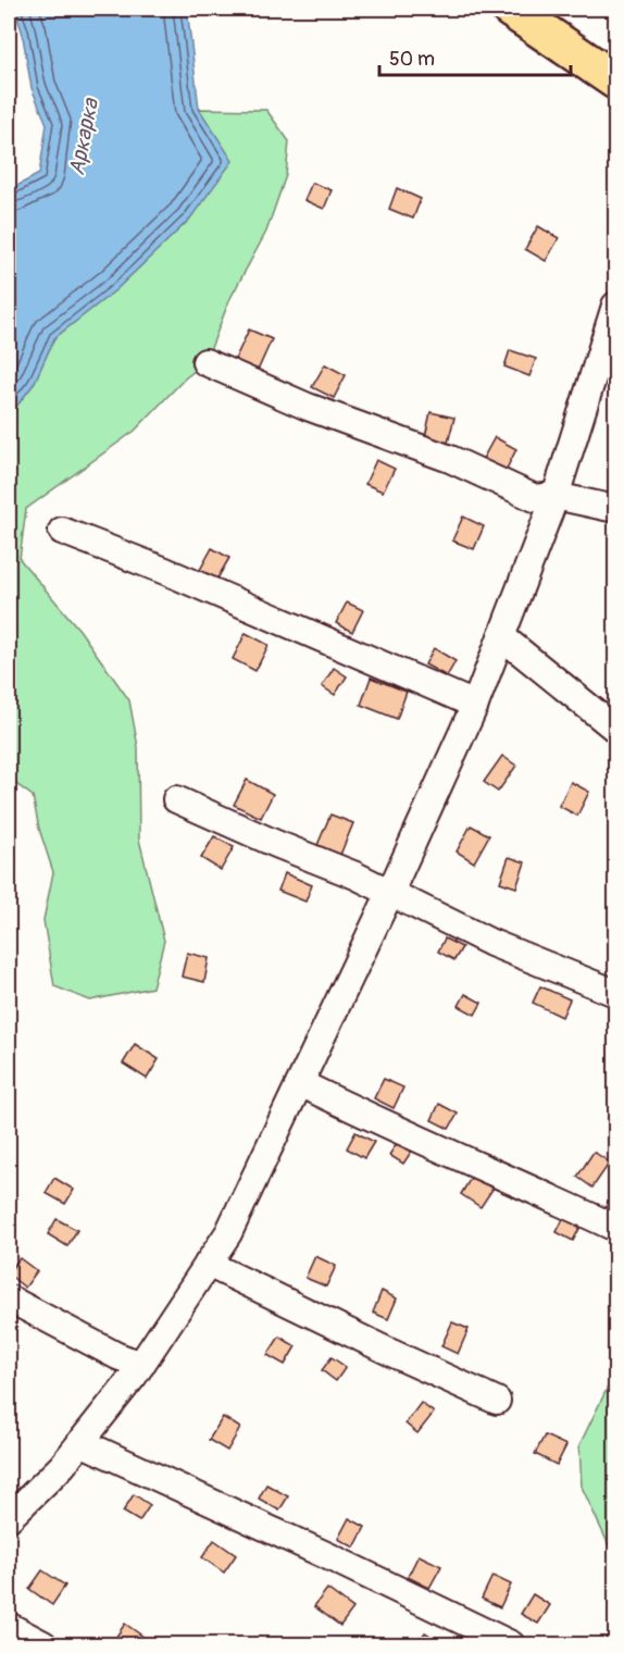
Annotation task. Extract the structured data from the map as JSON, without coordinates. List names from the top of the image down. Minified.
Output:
{"water":["Аркарка"],"scale_bar":"50 m"}
